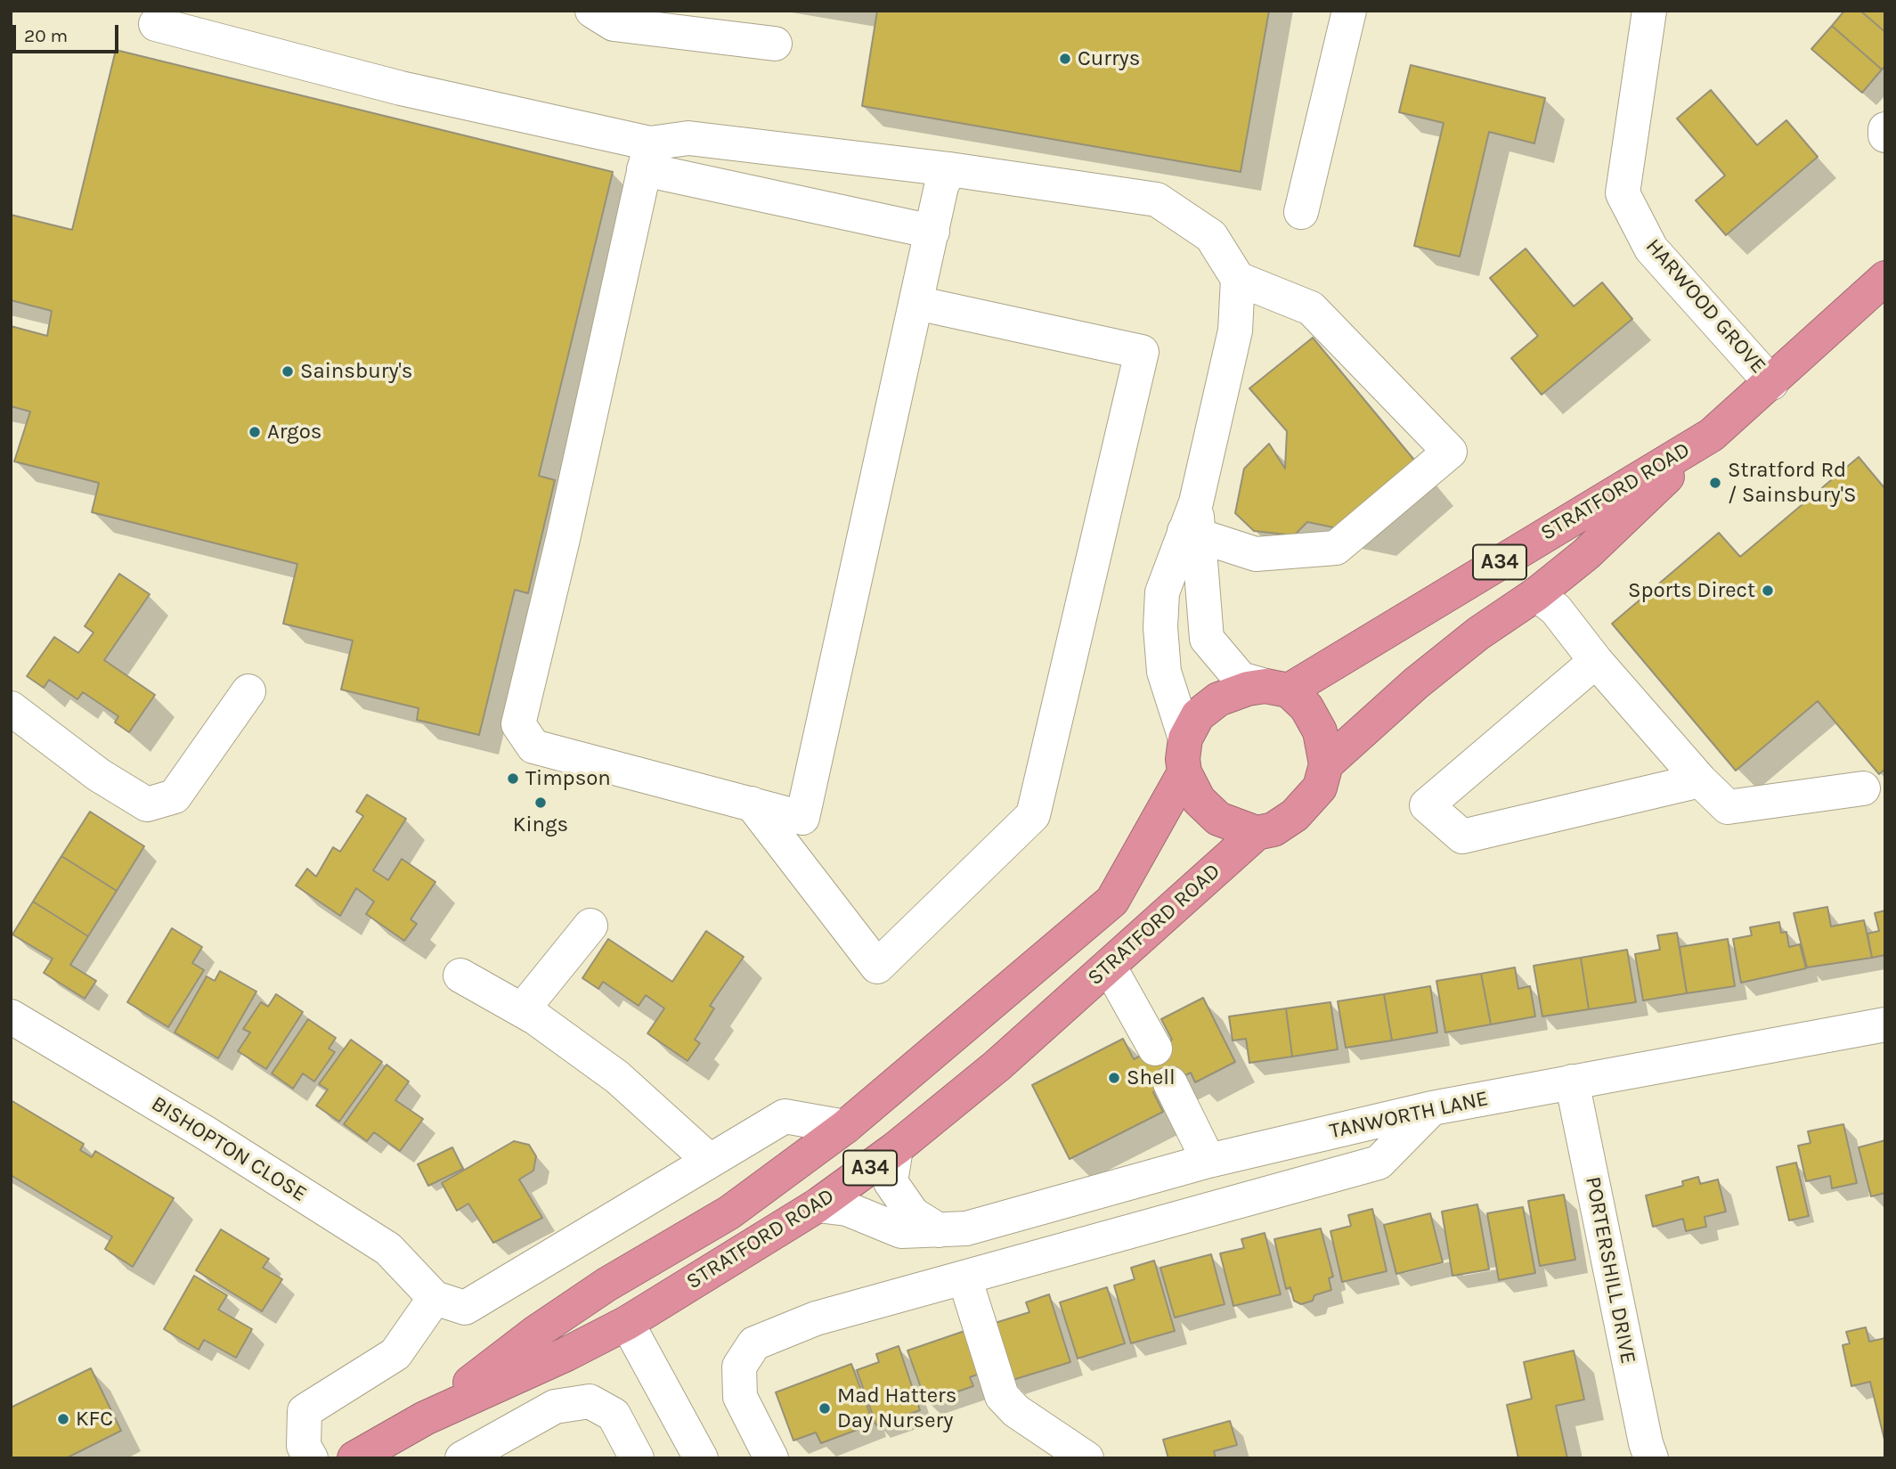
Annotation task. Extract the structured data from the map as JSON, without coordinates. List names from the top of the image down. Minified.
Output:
{"streets":{"highway":["STRATFORD ROAD","A34"],"street":["HARWOOD GROVE","TANWORTH LANE","BISHOPTON CLOSE","PORTERSHILL DRIVE"]},"crossings":[["HARWOOD GROVE","STRATFORD ROAD"],["STRATFORD ROAD","A34"],["STRATFORD ROAD","TANWORTH LANE"],["TANWORTH LANE","PORTERSHILL DRIVE"]],"places":["Currys","Sainsbury's","Argos","Stratford Rd / Sainsbury'S","Sports Direct","Timpson","Kings","Shell","Mad Hatters Day Nursery","KFC"],"scale_bar":"20 m"}
